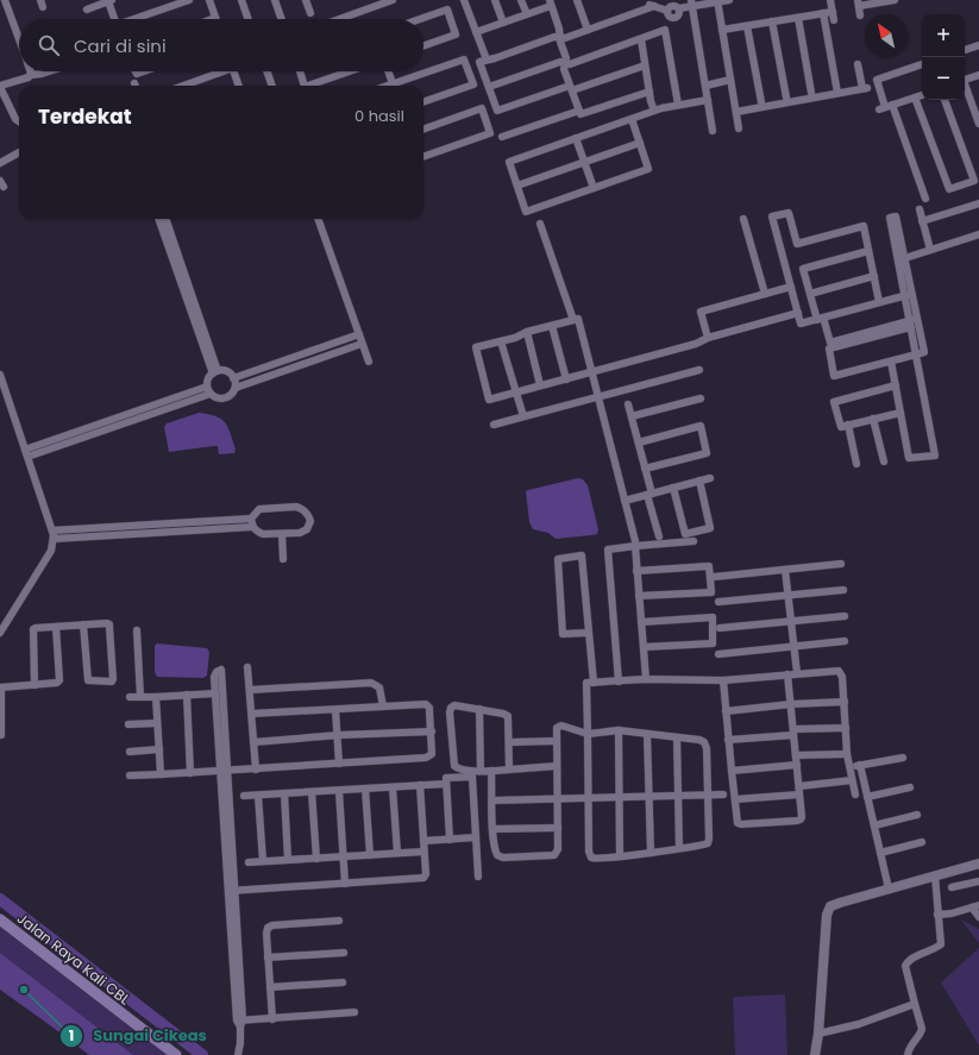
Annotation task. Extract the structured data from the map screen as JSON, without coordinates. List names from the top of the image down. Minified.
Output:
{"streets":{"main road":["Jalan Raya Kali CBL"]},"places":["Sungai Cikeas"],"north":"top left","page":{"map_buttons":["+","−"],"search":"Cari di sini","heading":["Terdekat","0 hasil"]}}
